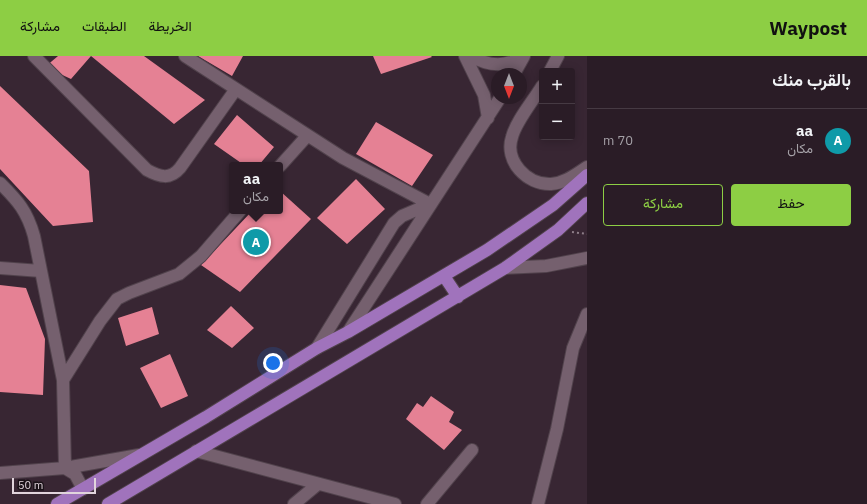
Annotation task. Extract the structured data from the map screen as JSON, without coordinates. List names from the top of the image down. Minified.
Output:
{"scale_bar":"50 m","north":"bottom","page":{"header":"Waypost","nav":["الخريطة","الطبقات","مشاركة"],"heading":"بالقرب منك","map_buttons":["+","−"],"list":[{"mark":"A","name":"aa","note":"مكان","value":"70 m"}],"popup":["aa","مكان"],"buttons":["حفظ","مشاركة"],"pins":"A","scale":"50 m"}}
